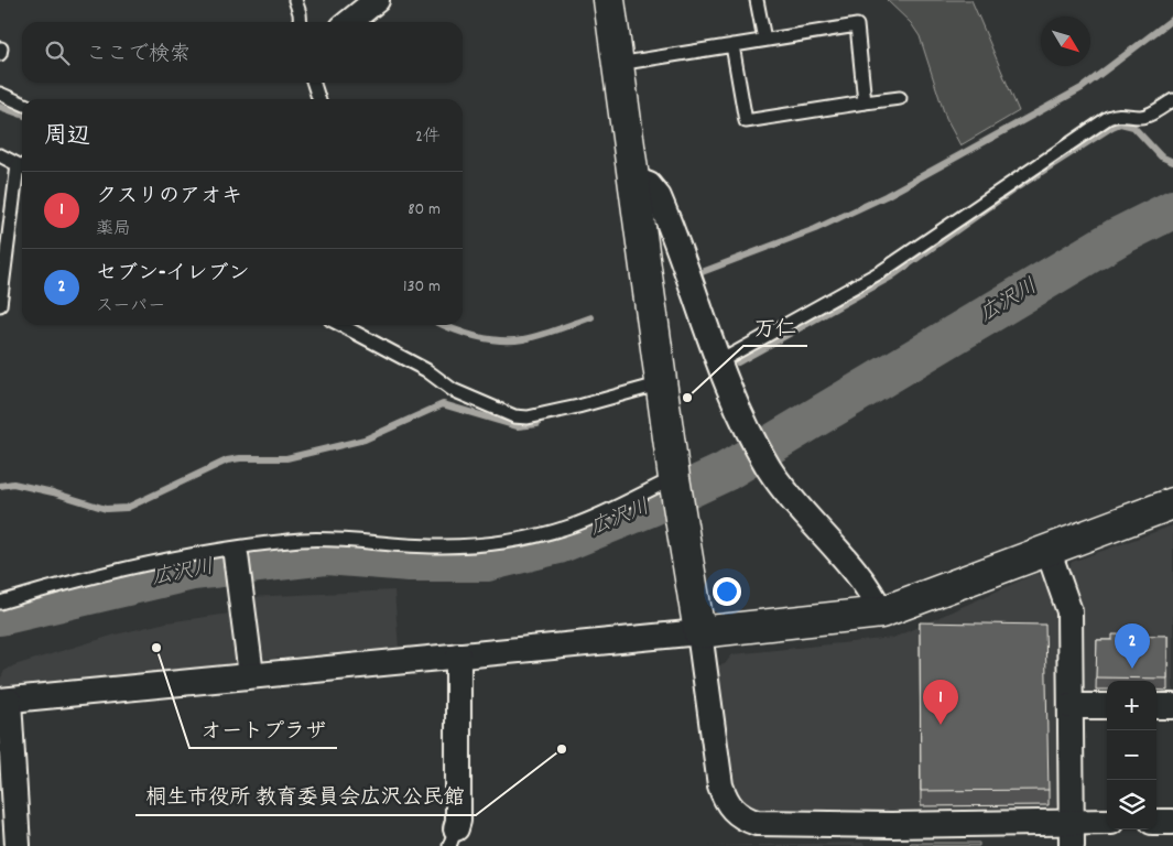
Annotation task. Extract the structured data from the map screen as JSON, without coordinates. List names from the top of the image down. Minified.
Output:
{"water":["広沢川"],"places":["万仁","オートプラザ","桐生市役所 教育委員会広沢公民館"],"north":"bottom right","page":{"search":"ここで検索","heading":["周辺","2件"],"list":[{"mark":"1","name":"クスリのアオキ","note":"薬局","value":"80 m"},{"mark":"2","name":"セブン-イレブン","note":"スーパー","value":"130 m"}],"pins":["2","1"],"map_buttons":["+","−"]}}
